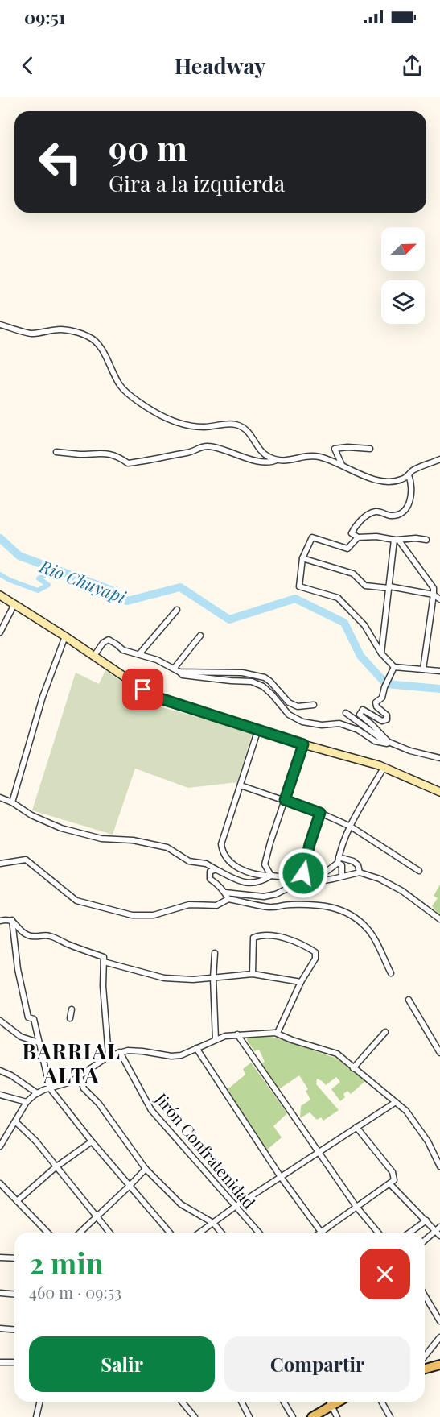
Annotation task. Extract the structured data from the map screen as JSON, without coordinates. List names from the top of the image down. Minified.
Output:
{"streets":{"street":["Jirón Confratenidad"]},"districts":["BARRIAL ALTA"],"water":["Rio Chuyapi"],"north":"top right","page":{"status":"09:51","header":"Headway","turn":["90 m","Gira a la izquierda"],"heading":["2 min","460 m · 09:53"],"buttons":["Salir","Compartir"]}}
